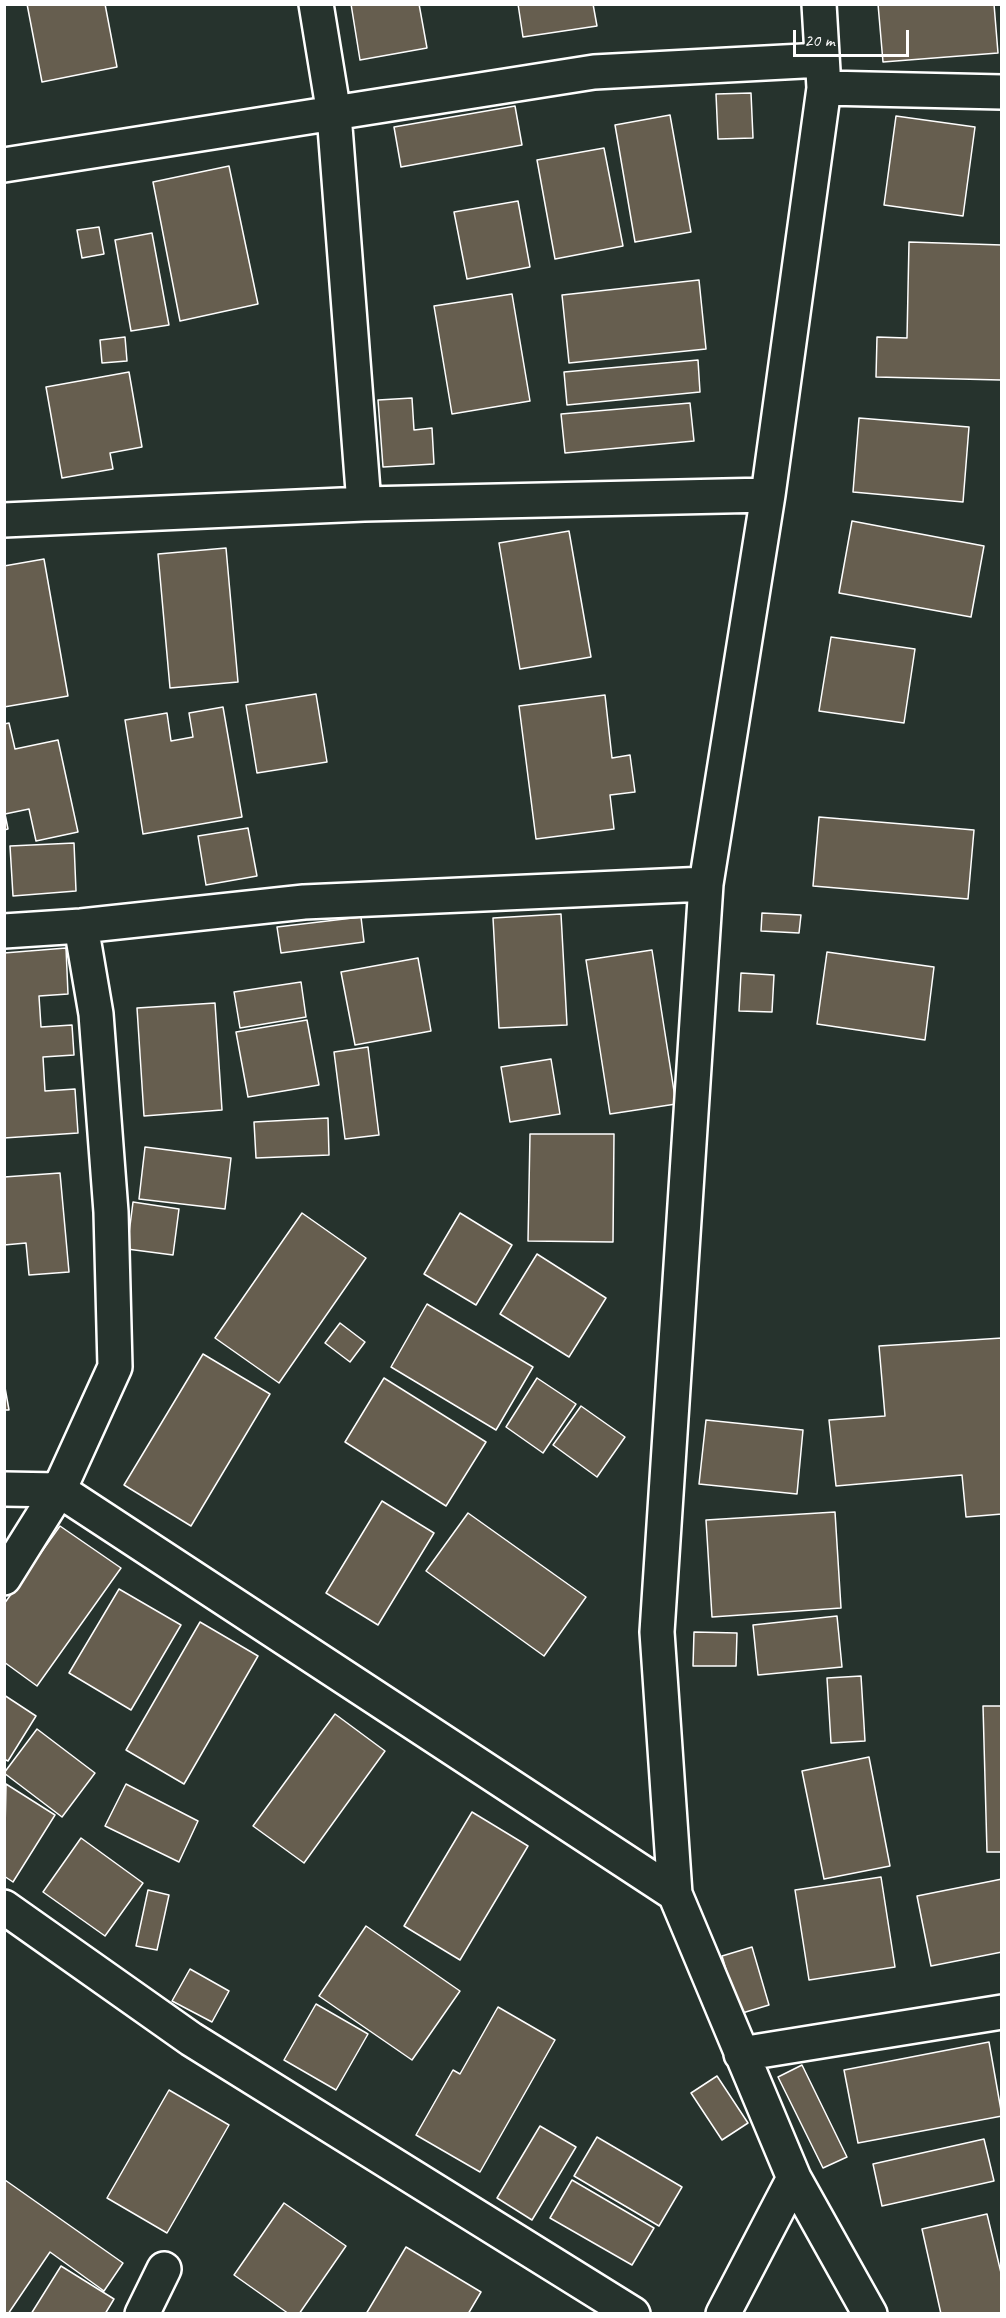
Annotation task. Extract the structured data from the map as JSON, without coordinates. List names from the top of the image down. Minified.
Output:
{"scale_bar":"20 m"}
